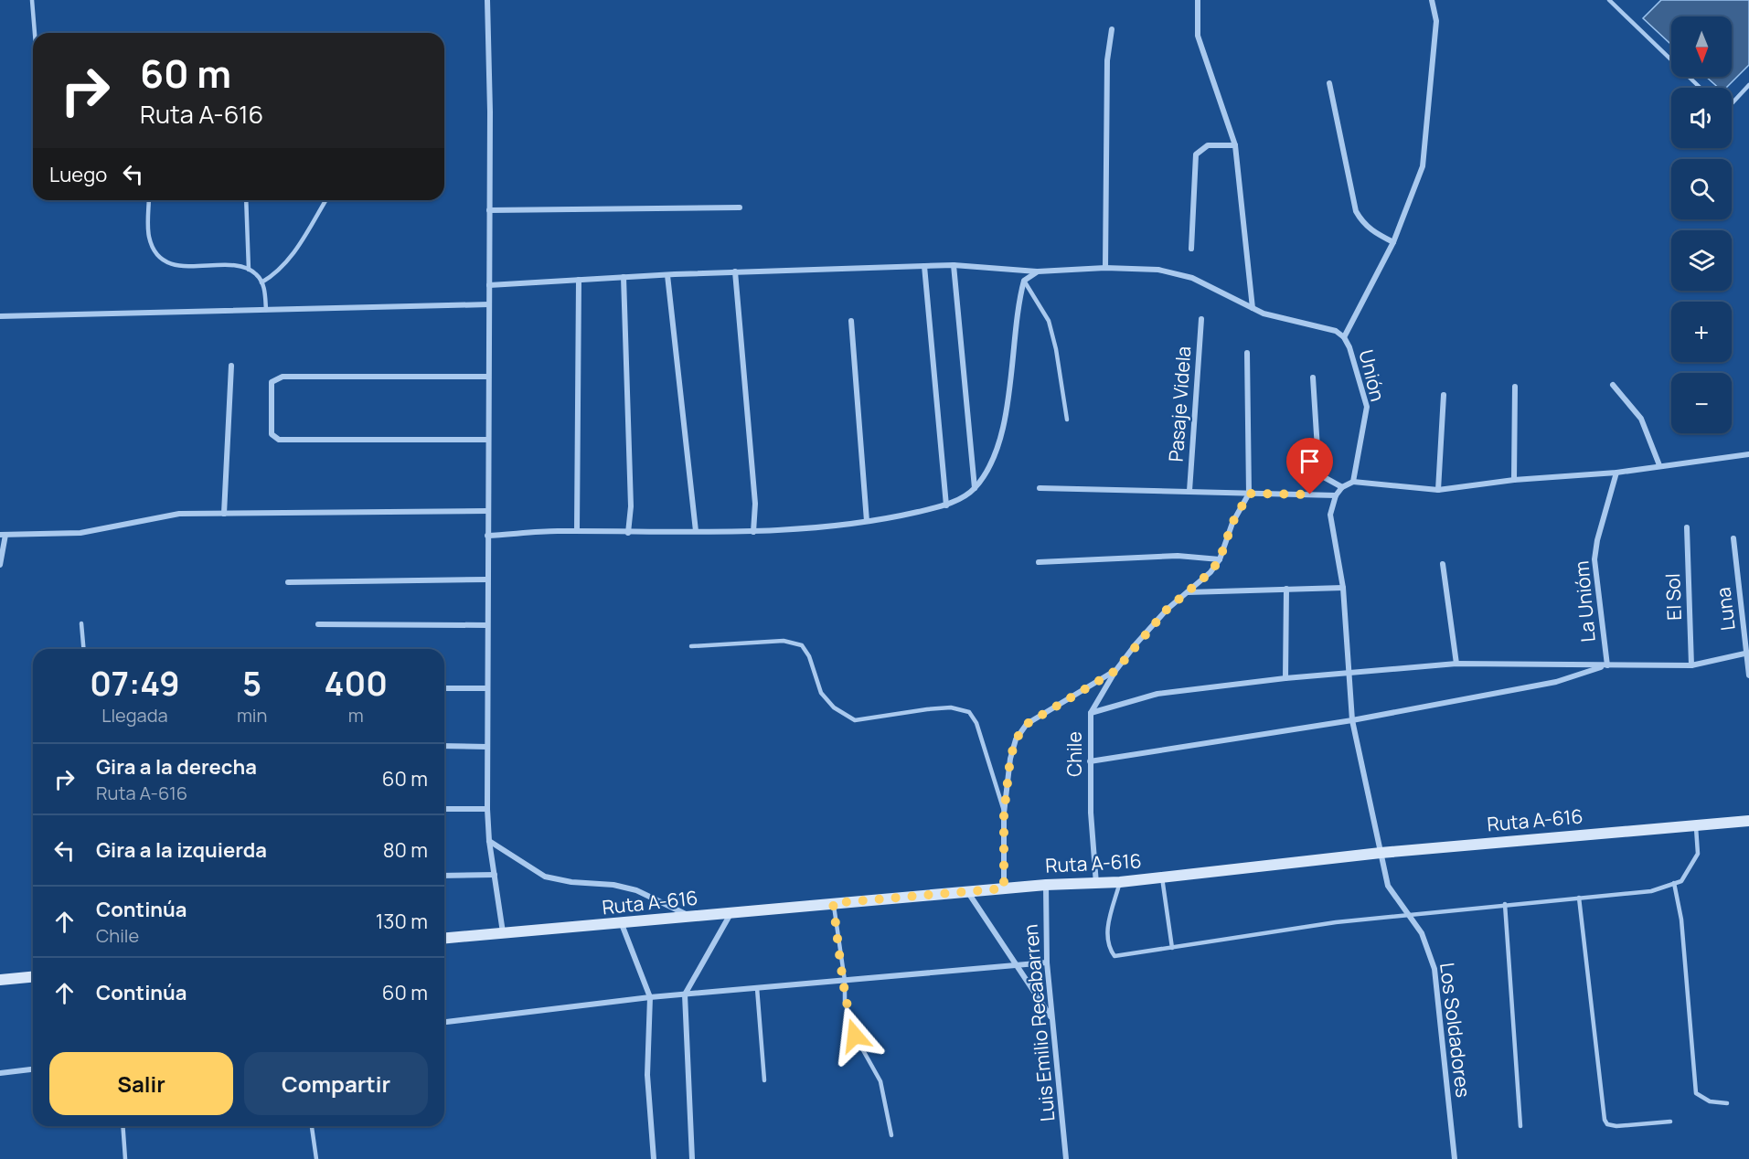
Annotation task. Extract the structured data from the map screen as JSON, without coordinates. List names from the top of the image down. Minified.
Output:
{"streets":{"main road":["Ruta A-616"],"street":["Unión","Pasaje Videla","El Sol","La Unióm","Luna","Chile","Luis Emilio Recabarren","Los Soldadores"]},"crossings":[["Chile","Ruta A-616"],["Ruta A-616","Luis Emilio Recabarren"],["Ruta A-616","Los Soldadores"]],"north":"bottom","page":{"map_buttons":["+","−"],"turn":["60 m","Ruta A-616"],"then":"Luego","eta":["07:49","Llegada","5","min","400","m"],"list":[{"name":"Gira a la derecha","note":"Ruta A-616","value":"60 m"},{"name":"Gira a la izquierda","value":"80 m"},{"name":"Continúa","note":"Chile","value":"130 m"},{"name":"Continúa","value":"60 m"}],"buttons":["Salir","Compartir"]}}
